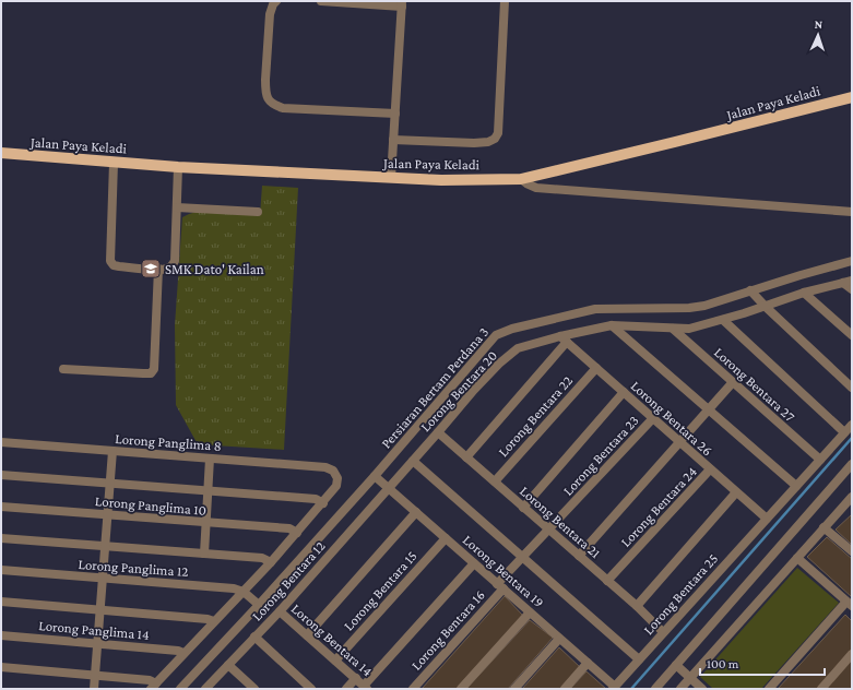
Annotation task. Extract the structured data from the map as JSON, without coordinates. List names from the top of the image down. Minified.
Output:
{"streets":{"main road":["Jalan Paya Keladi"],"street":["Lorong Bentara 27","Persiaran Bertam Perdana 3","Lorong Bentara 20","Lorong Bentara 22","Lorong Bentara 26","Lorong Panglima 8","Lorong Bentara 23","Lorong Panglima 10","Lorong Bentara 24","Lorong Bentara 21","Lorong Panglima 12","Lorong Bentara 19","Lorong Bentara 12","Lorong Bentara 15","Lorong Bentara 25","Lorong Panglima 14","Lorong Bentara 16","Lorong Bentara 14"]},"crossings":[["Lorong Bentara 27","Lorong Bentara 20"],["Lorong Bentara 27","Lorong Bentara 25"],["Persiaran Bertam Perdana 3","Lorong Panglima 12"],["Persiaran Bertam Perdana 3","Lorong Bentara 19"],["Lorong Bentara 20","Lorong Bentara 26"],["Lorong Bentara 20","Lorong Bentara 21"],["Lorong Bentara 20","Lorong Bentara 19"],["Lorong Bentara 20","Lorong Bentara 12"],["Lorong Bentara 22","Lorong Bentara 26"],["Lorong Bentara 22","Lorong Bentara 21"],["Lorong Bentara 26","Lorong Bentara 23"],["Lorong Bentara 26","Lorong Bentara 24"],["Lorong Bentara 26","Lorong Bentara 25"],["Lorong Bentara 23","Lorong Bentara 21"],["Lorong Bentara 23","Lorong Bentara 16"],["Lorong Bentara 24","Lorong Bentara 21"],["Lorong Bentara 21","Lorong Bentara 25"],["Lorong Bentara 19","Lorong Bentara 12"],["Lorong Bentara 19","Lorong Bentara 15"],["Lorong Bentara 19","Lorong Bentara 25"],["Lorong Bentara 19","Lorong Bentara 16"],["Lorong Bentara 12","Lorong Bentara 14"],["Lorong Bentara 15","Lorong Bentara 14"]],"places":{"school or university":["SMK Dato' Kailan"]},"scale_bar":"100 m","north":"top"}
